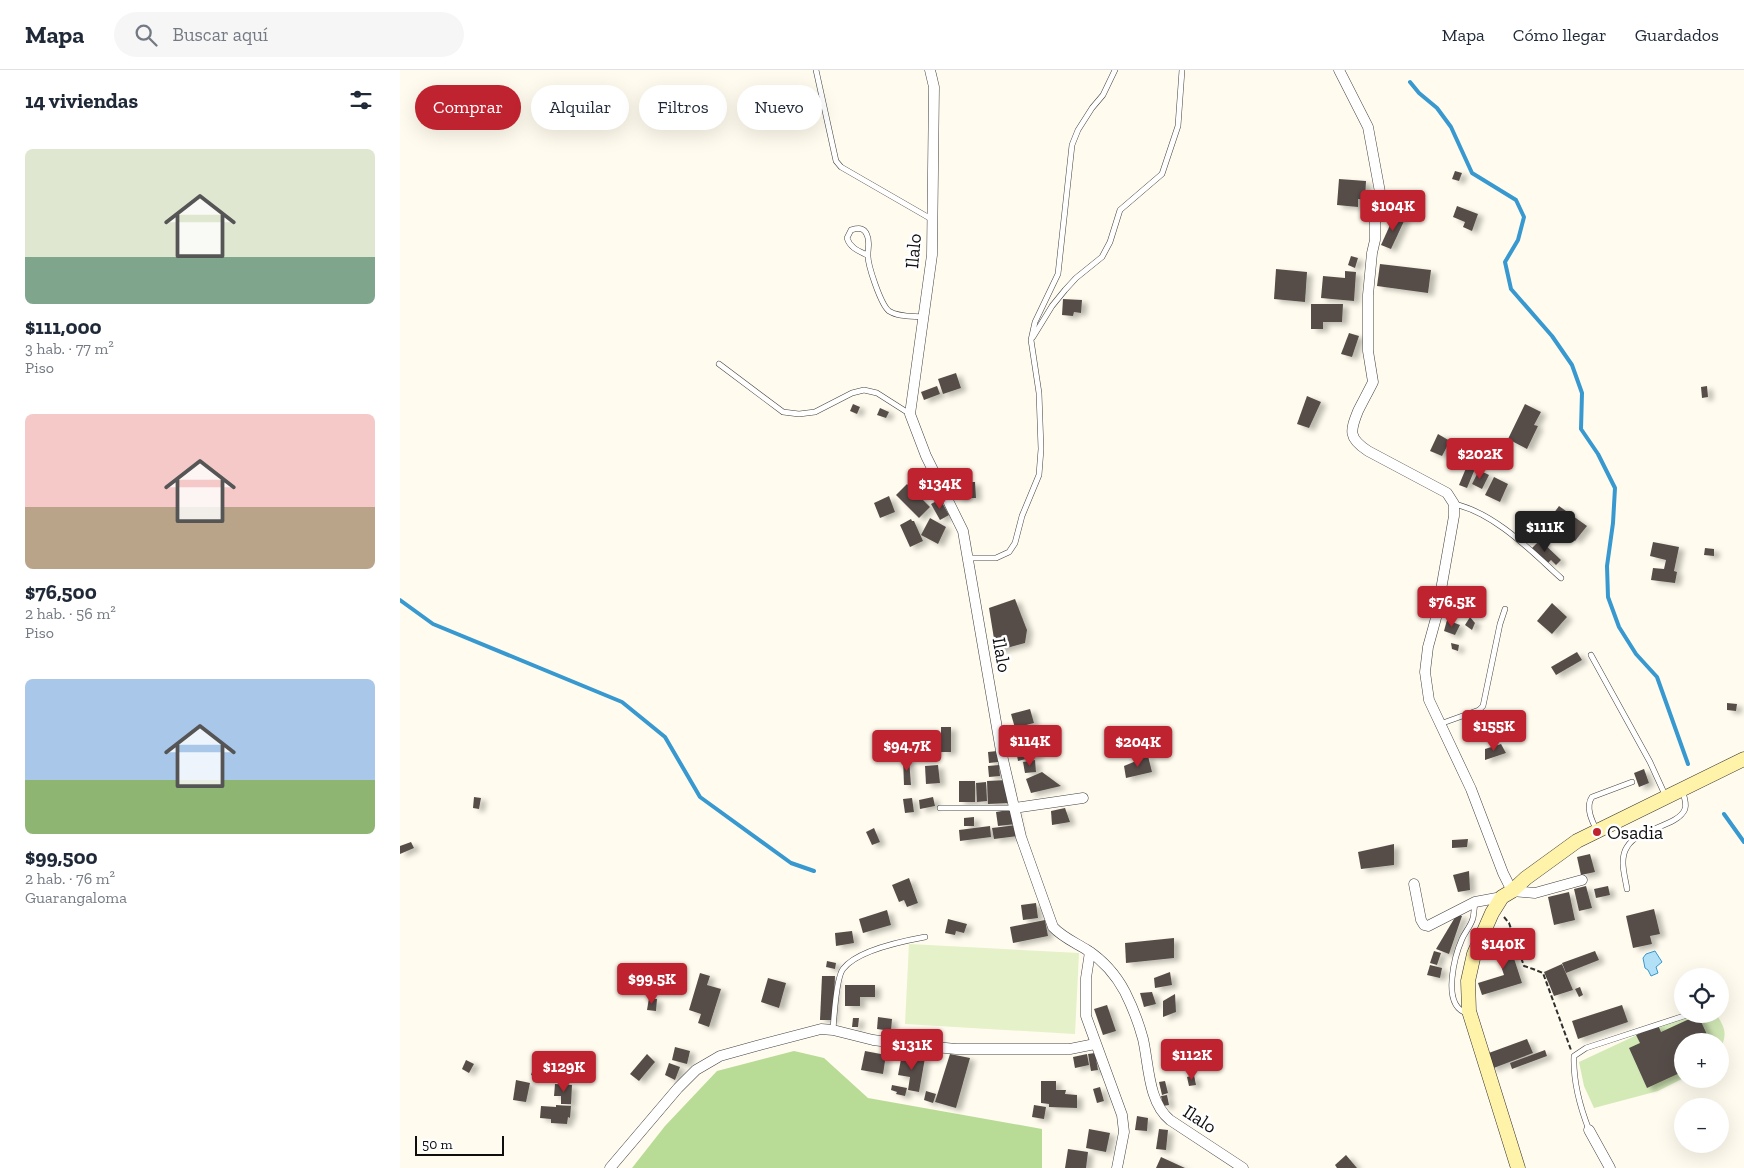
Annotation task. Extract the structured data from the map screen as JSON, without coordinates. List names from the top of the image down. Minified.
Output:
{"streets":{"street":["Ilalo"]},"places":["Osadia"],"scale_bar":"50 m","page":{"header":"Mapa","search":"Buscar aquí","nav":["Mapa","Cómo llegar","Guardados"],"heading":"14 viviendas","chip":["Comprar","Alquilar","Filtros","Nuevo"],"list":[{"name":"$111,000","note":"3 hab. · 77 m² · Piso"},{"name":"$76,500","note":"2 hab. · 56 m² · Piso"},{"name":"$99,500","note":"2 hab. · 76 m² · Guarangaloma"}],"price":["$104K","$202K","$134K","$111K","$76.5K","$155K","$114K","$204K","$94.7K","$140K","$99.5K","$131K","$112K","$129K"],"map_buttons":["+","−"],"scale":"50 m"}}
